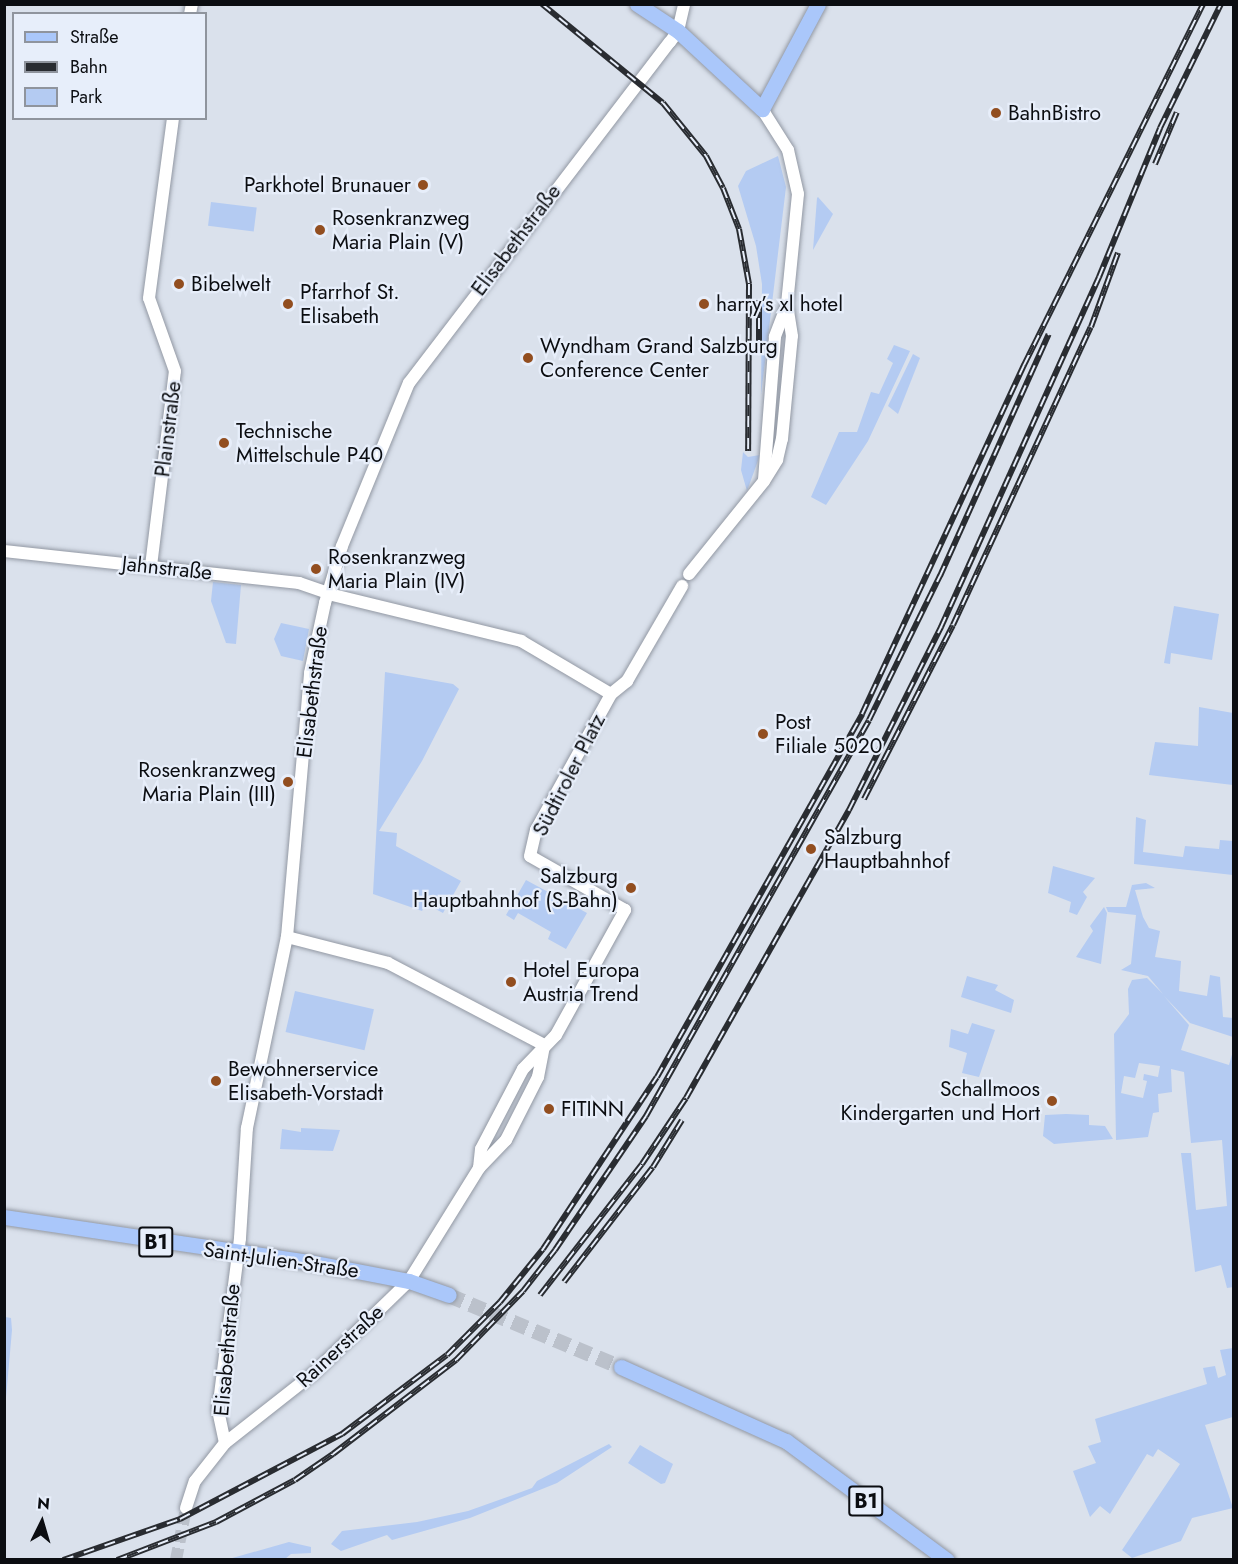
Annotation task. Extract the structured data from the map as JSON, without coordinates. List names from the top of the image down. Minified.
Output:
{"streets":{"main road":["B1","Saint-Julien-Straße"],"street":["Elisabethstraße","Plainstraße","Jahnstraße","Südtiroler Platz","Rainerstraße"]},"crossings":[["Elisabethstraße","Jahnstraße"],["Elisabethstraße","Saint-Julien-Straße"],["Elisabethstraße","Rainerstraße"],["Plainstraße","Jahnstraße"],["Jahnstraße","Südtiroler Platz"],["Südtiroler Platz","Rainerstraße"],["Saint-Julien-Straße","Rainerstraße"]],"places":["BahnBistro","Parkhotel Brunauer","Rosenkranzweg Maria Plain (V)","Bibelwelt","Pfarrhof St. Elisabeth","harry’s xl hotel","Wyndham Grand Salzburg Conference Center","Technische Mittelschule P40","Rosenkranzweg Maria Plain (IV)","Post Filiale 5020","Rosenkranzweg Maria Plain (III)","Salzburg Hauptbahnhof","Salzburg Hauptbahnhof (S-Bahn)","Hotel Europa Austria Trend","Bewohnerservice Elisabeth-Vorstadt","Schallmoos Kindergarten und Hort","FITINN"],"legend":["Straße","Bahn","Park"],"north":"top"}
